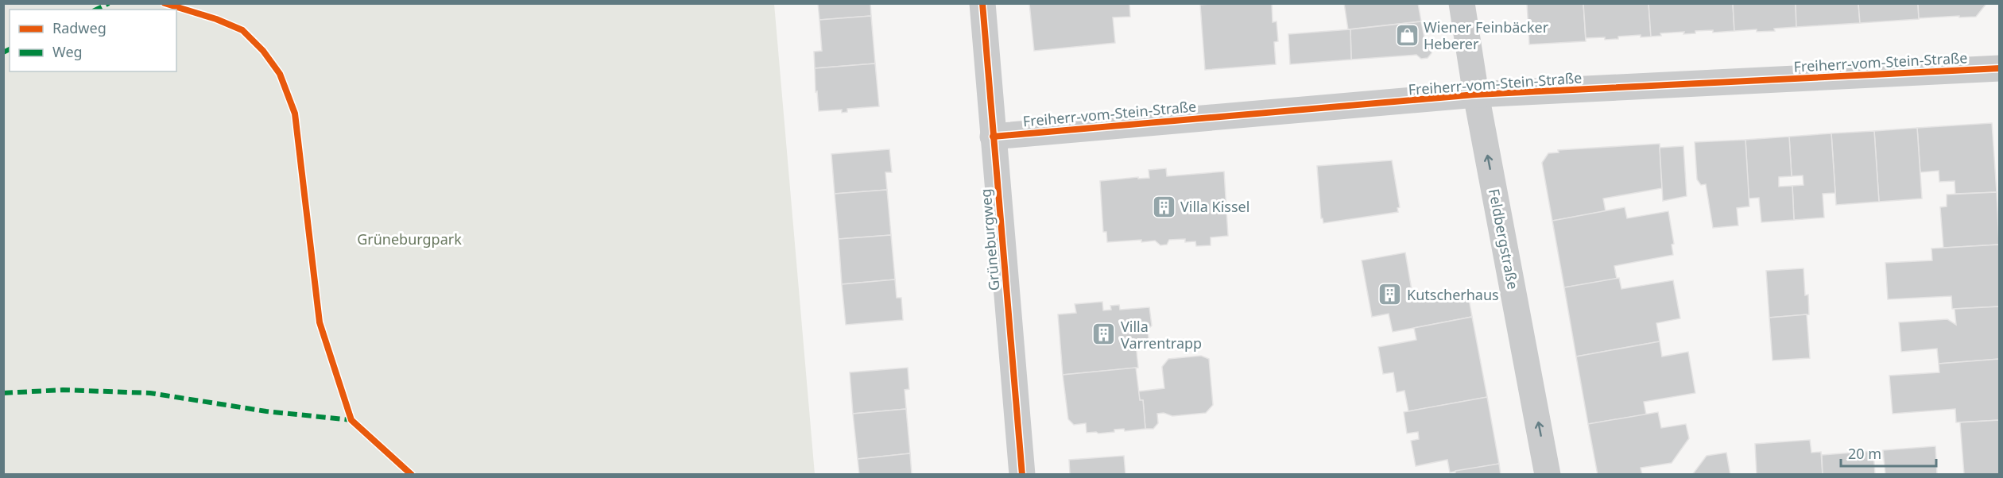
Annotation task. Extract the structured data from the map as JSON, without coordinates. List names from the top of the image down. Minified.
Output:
{"streets":{"street":["Freiherr-vom-Stein-Straße","Feldbergstraße","Grüneburgweg"]},"crossings":[["Freiherr-vom-Stein-Straße","Feldbergstraße"],["Freiherr-vom-Stein-Straße","Grüneburgweg"]],"one_way":["Feldbergstraße"],"parks":["Grüneburgpark"],"places":{"shop":["Wiener Feinbäcker Heberer"],"building":["Villa Kissel","Kutscherhaus","Villa Varrentrapp"]},"legend":["Radweg","Weg"],"scale_bar":"20 m"}
